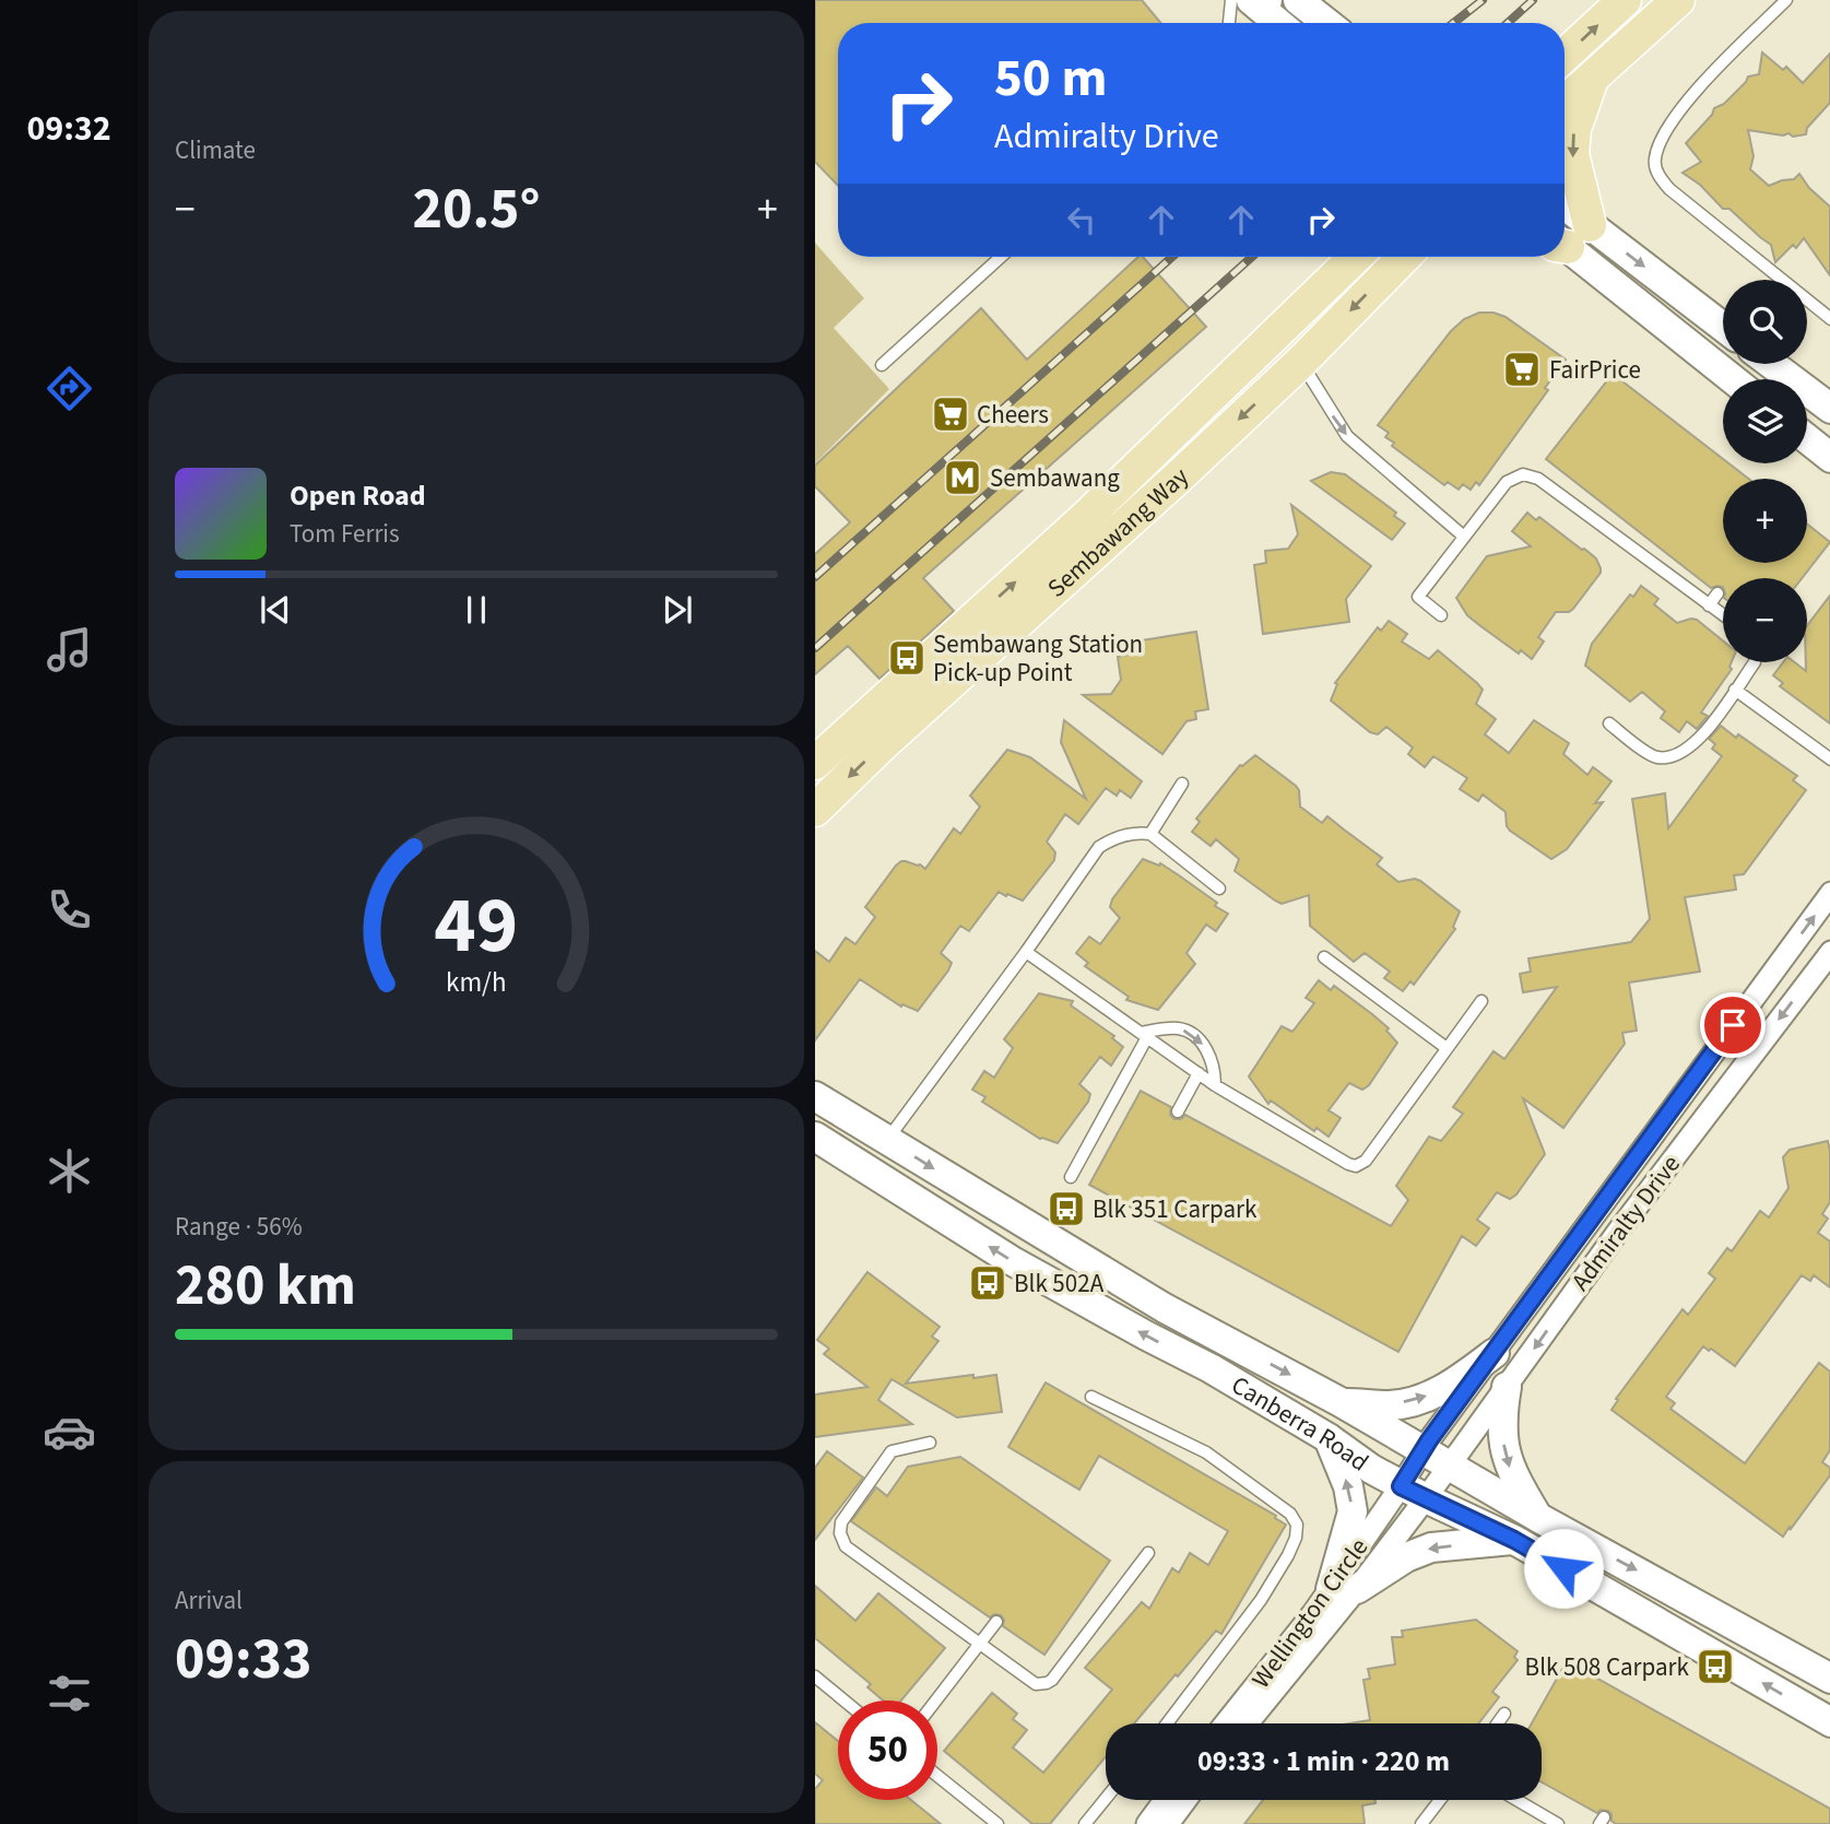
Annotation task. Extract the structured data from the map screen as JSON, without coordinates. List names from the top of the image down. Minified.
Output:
{"streets":{"main road":["Sembawang Way","Canberra Road"],"street":["Admiralty Drive","Wellington Circle"]},"crossings":[["Admiralty Drive","Canberra Road"],["Admiralty Drive","Wellington Circle"],["Canberra Road","Wellington Circle"]],"places":{"supermarket":["FairPrice","Cheers"],"metro station":["Sembawang"],"bus stop":["Sembawang Station Pick-up Point","Blk 351 Carpark","Blk 502A","Blk 508 Carpark"]},"page":{"tabs":"09:32","tile":["Climate",["Range · 56%","280 km"],["Arrival","09:33"]],"turn":["50 m","Admiralty Drive"],"heat":["−","20.5°","+"],"map_buttons":["+","−"],"song":["Open Road","Tom Ferris"],"limit":"50","trip":"09:33 · 1 min · 220 m","gauge":["49","km/h"]}}
